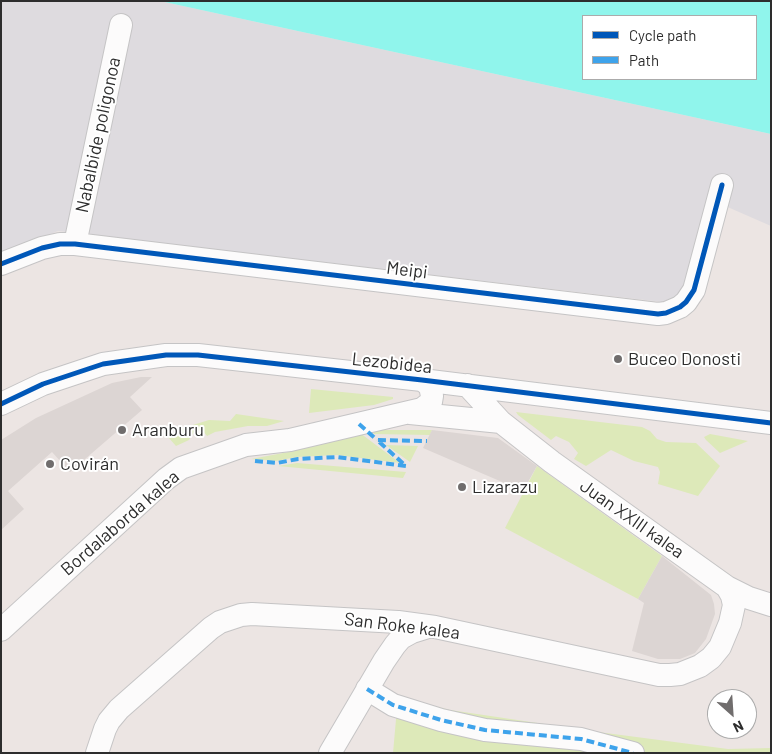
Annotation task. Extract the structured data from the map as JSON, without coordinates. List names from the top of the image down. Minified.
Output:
{"streets":{"street":["Nabalbide poligonoa","Meipi","Lezobidea","Juan XXIII kalea","Bordalaborda kalea","San Roke kalea"]},"crossings":[["Nabalbide poligonoa","Meipi"],["Lezobidea","Juan XXIII kalea"],["Lezobidea","Bordalaborda kalea"],["Juan XXIII kalea","San Roke kalea"]],"places":["Buceo Donosti","Aranburu","Covirán","Lizarazu"],"legend":["Cycle path","Path"],"north":"bottom right"}
